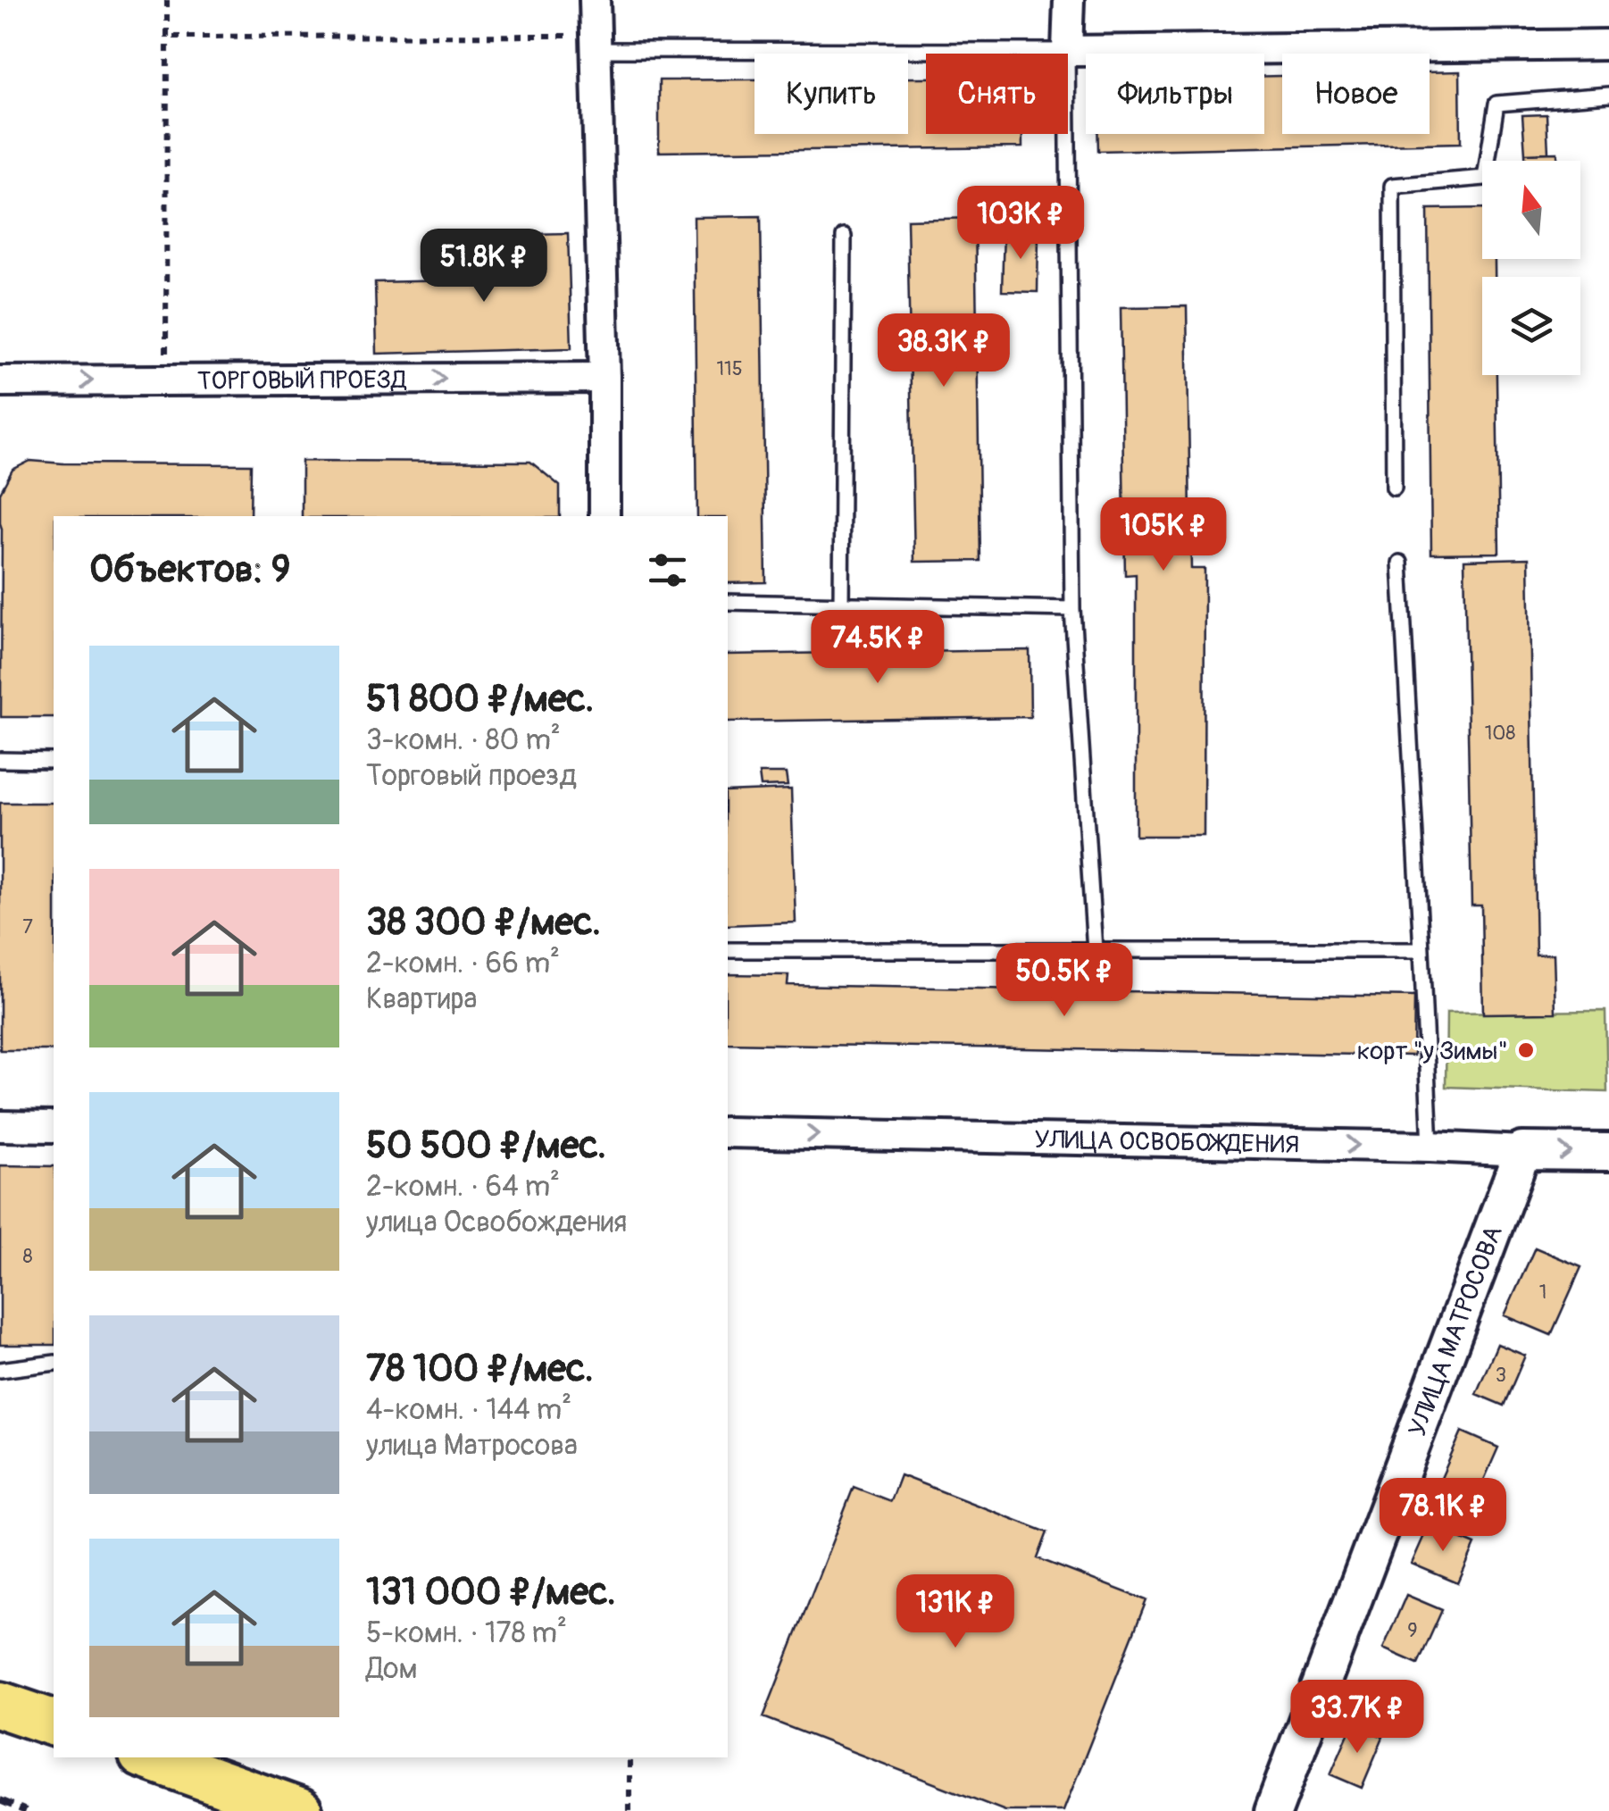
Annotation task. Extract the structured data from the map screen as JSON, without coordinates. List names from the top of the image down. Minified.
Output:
{"streets":{"street":["ТОРГОВЫЙ ПРОЕЗД","УЛИЦА ОСВОБОЖДЕНИЯ","УЛИЦА МАТРОСОВА"]},"crossings":[["УЛИЦА ОСВОБОЖДЕНИЯ","УЛИЦА МАТРОСОВА"]],"one_way":["ТОРГОВЫЙ ПРОЕЗД","УЛИЦА ОСВОБОЖДЕНИЯ"],"places":["корт \"у Зимы\""],"house_numbers":["115","108","7","8","1","3","9"],"north":"top","page":{"chip":["Купить","Снять","Фильтры","Новое"],"price":["103K ₽","51.8K ₽","38.3K ₽","105K ₽","74.5K ₽","50.5K ₽","78.1K ₽","131K ₽","33.7K ₽"],"heading":"Объектов: 9","list":[{"name":"51 800 ₽/мес.","note":"3-комн. · 80 m² · Торговый проезд"},{"name":"38 300 ₽/мес.","note":"2-комн. · 66 m² · Квартира"},{"name":"50 500 ₽/мес.","note":"2-комн. · 64 m² · улица Освобождения"},{"name":"78 100 ₽/мес.","note":"4-комн. · 144 m² · улица Матросова"},{"name":"131 000 ₽/мес.","note":"5-комн. · 178 m² · Дом"}]}}
